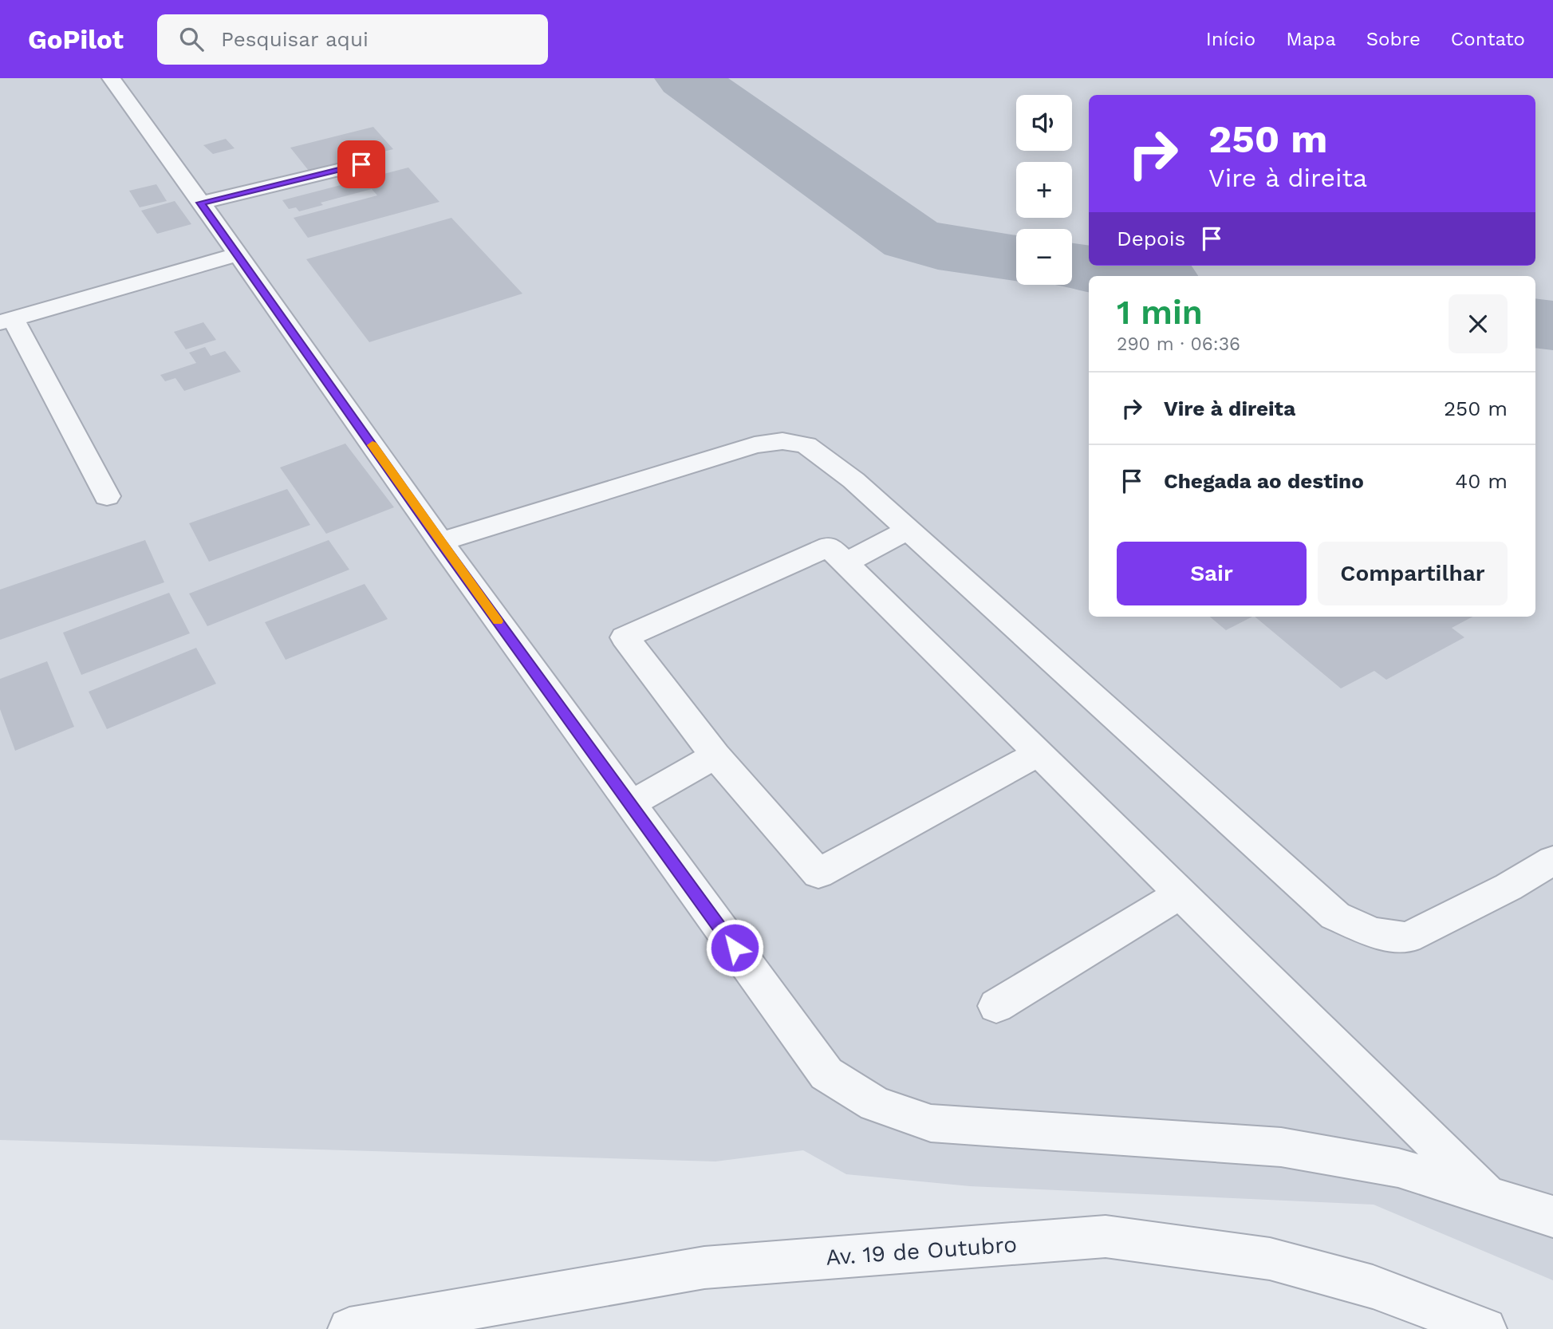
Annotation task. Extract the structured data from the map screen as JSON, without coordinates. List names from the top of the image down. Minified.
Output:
{"streets":{"street":["Av. 19 de Outubro"]},"page":{"header":"GoPilot","search":"Pesquisar aqui","nav":["Início","Mapa","Sobre","Contato"],"map_buttons":["+","−"],"turn":["250 m","Vire à direita"],"then":"Depois","heading":["1 min","290 m · 06:36"],"list":[{"name":"Vire à direita","value":"250 m"},{"name":"Chegada ao destino","value":"40 m"}],"buttons":["Sair","Compartilhar"]}}
